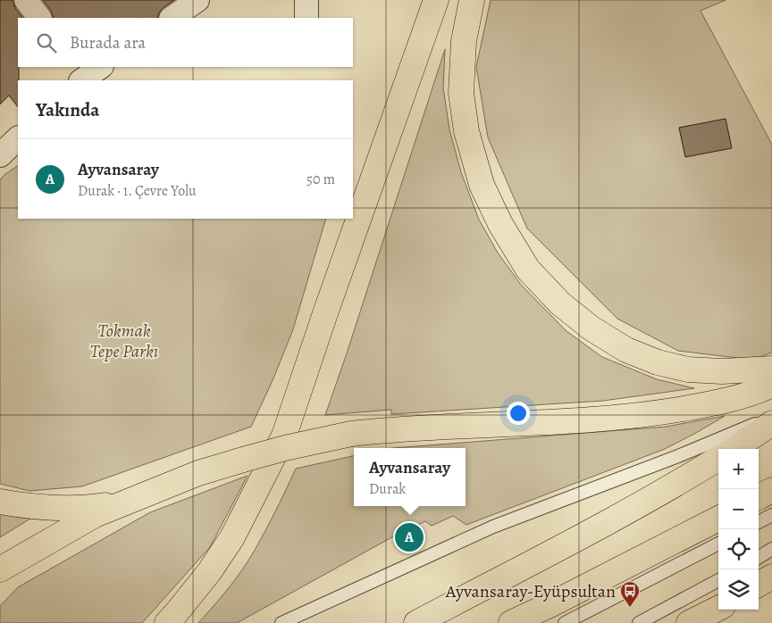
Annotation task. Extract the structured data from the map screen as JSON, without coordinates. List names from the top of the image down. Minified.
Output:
{"parks":["Tokmak Tepe Parkı"],"places":{"bus stop":["Ayvansaray-Eyüpsultan"]},"page":{"search":"Burada ara","heading":"Yakında","list":[{"mark":"A","name":"Ayvansaray","note":"Durak · 1. Çevre Yolu","value":"50 m"}],"popup":["Ayvansaray","Durak"],"map_buttons":["+","−"],"pins":"A"}}
